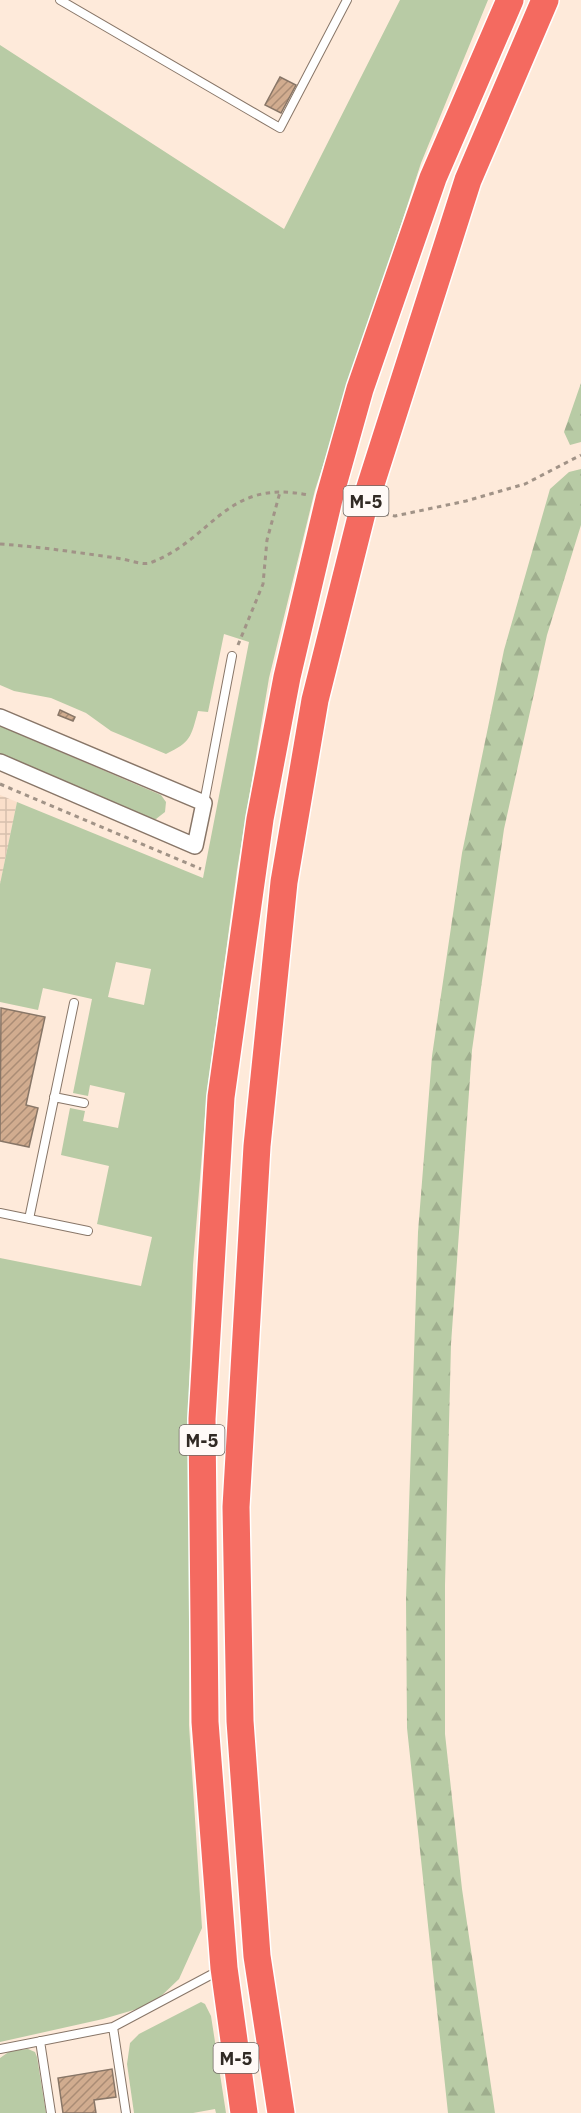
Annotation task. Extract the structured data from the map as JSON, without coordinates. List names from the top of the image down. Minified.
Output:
{"streets":{"highway":["М-5"]}}
